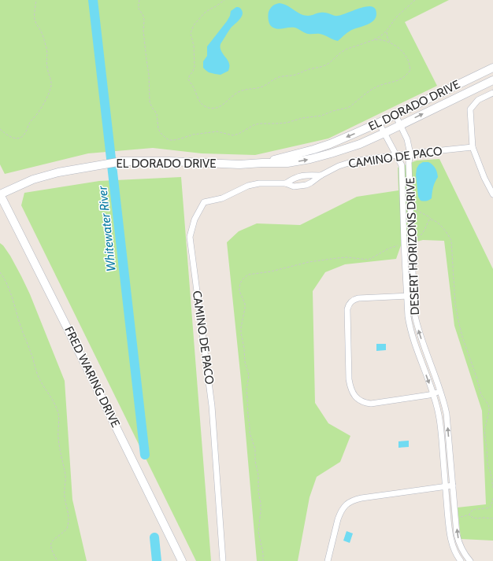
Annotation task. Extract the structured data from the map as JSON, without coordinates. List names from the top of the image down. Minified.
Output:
{"streets":{"main road":["EL DORADO DRIVE","FRED WARING DRIVE"],"street":["CAMINO DE PACO","DESERT HORIZONS DRIVE"]},"crossings":[["EL DORADO DRIVE","DESERT HORIZONS DRIVE"],["EL DORADO DRIVE","FRED WARING DRIVE"],["CAMINO DE PACO","DESERT HORIZONS DRIVE"]],"water":["Whitewater River"]}
